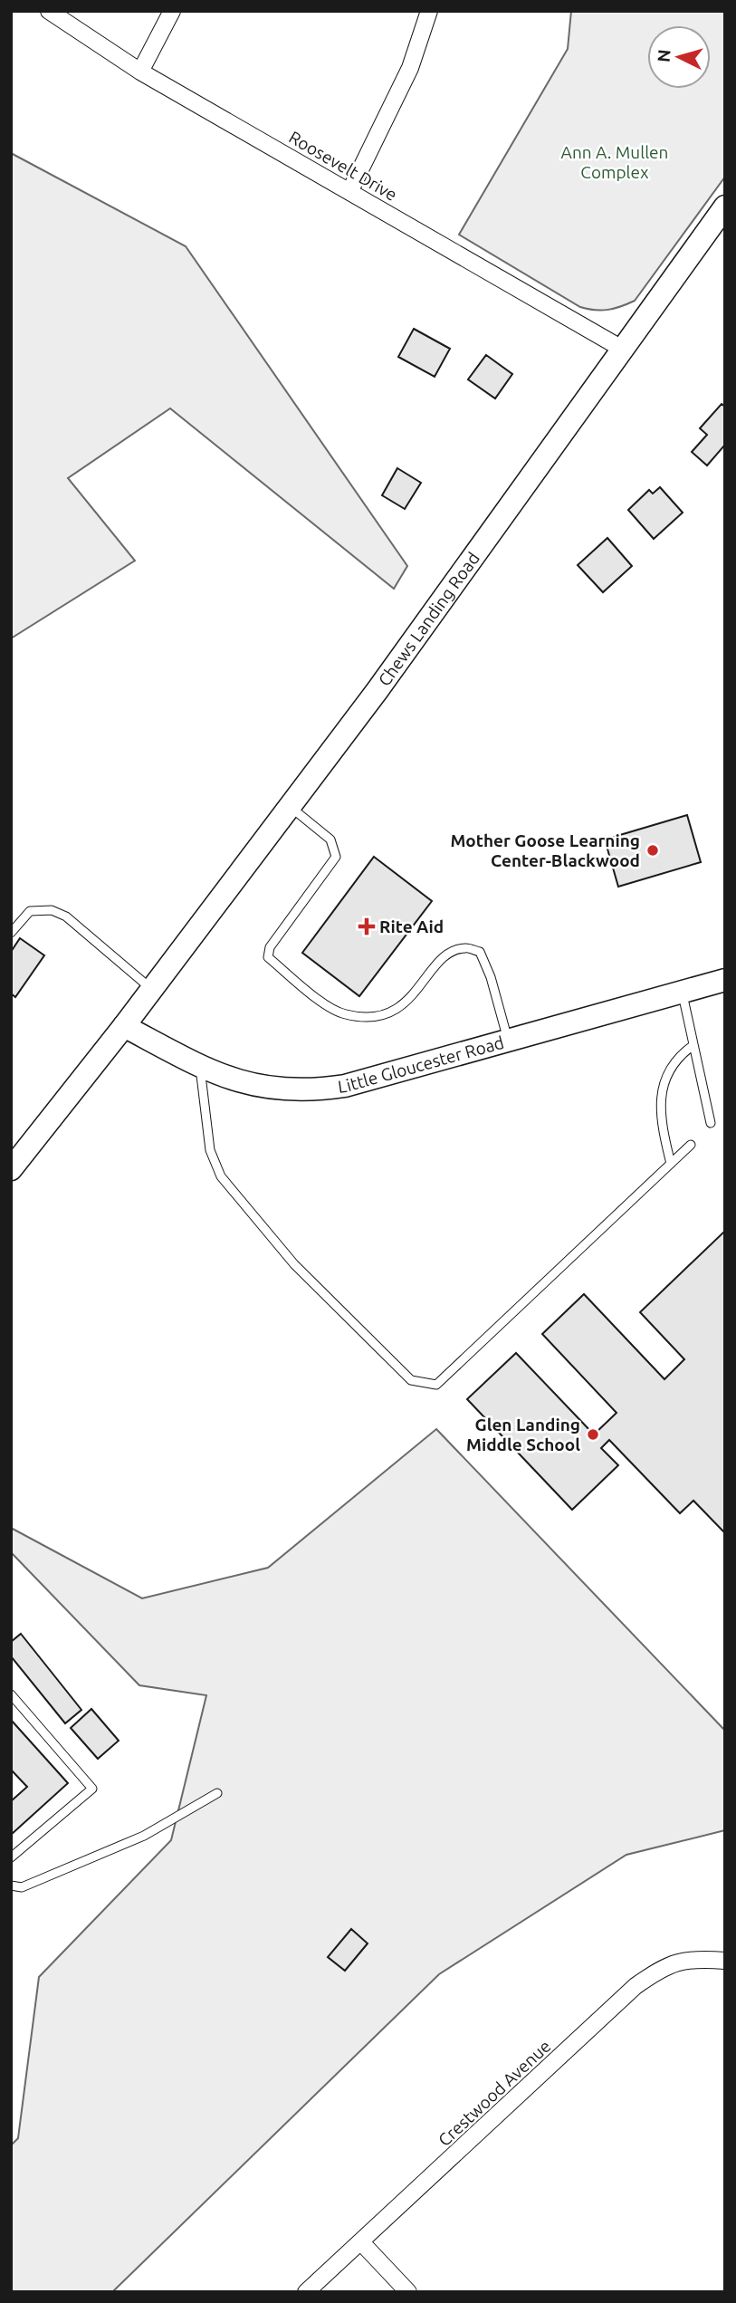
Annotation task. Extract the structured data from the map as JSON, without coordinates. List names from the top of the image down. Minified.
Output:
{"streets":{"main road":["Chews Landing Road","Little Gloucester Road"],"street":["Roosevelt Drive","Crestwood Avenue"]},"crossings":[["Roosevelt Drive","Chews Landing Road"],["Chews Landing Road","Little Gloucester Road"]],"parks":["Ann A. Mullen Complex"],"places":{"other":["Mother Goose Learning Center-Blackwood","Glen Landing Middle School"],"health":["Rite Aid"]},"north":"left"}
